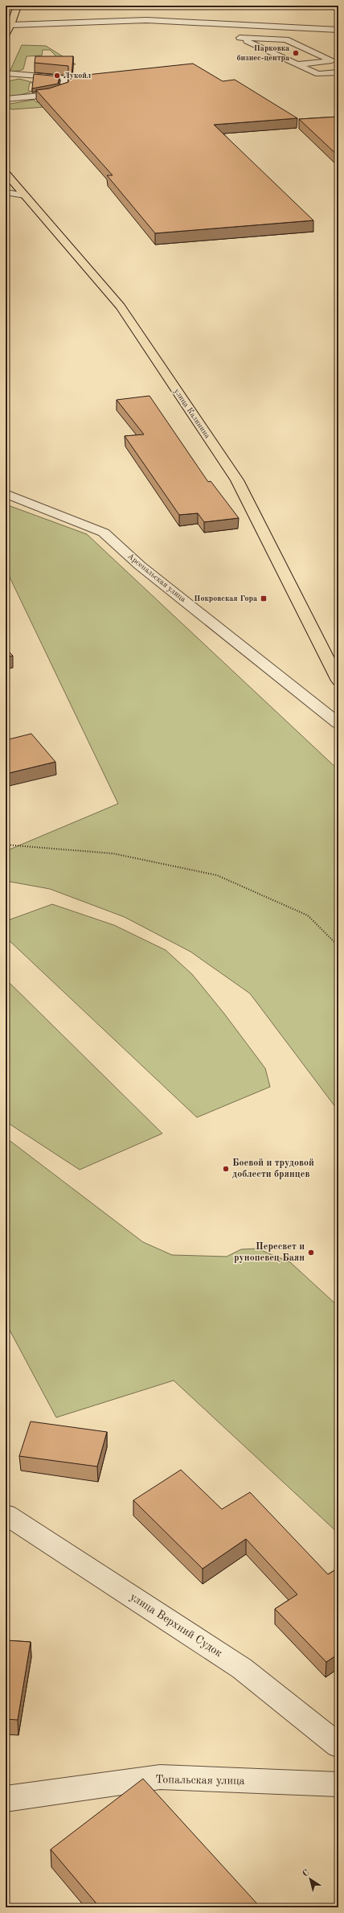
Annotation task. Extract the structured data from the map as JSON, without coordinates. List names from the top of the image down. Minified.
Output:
{"streets":{"main road":["улица Калинина"],"street":["Арсенальская улица","улица Верхний Судок","Топальская улица"]},"places":{"other":["Парковка бизнес-центра","Лукойл","Боевой и трудовой доблести брянцев","Пересвет и рунопевец Баян"],"transit":["Покровская Гора"]},"north":"top left"}
